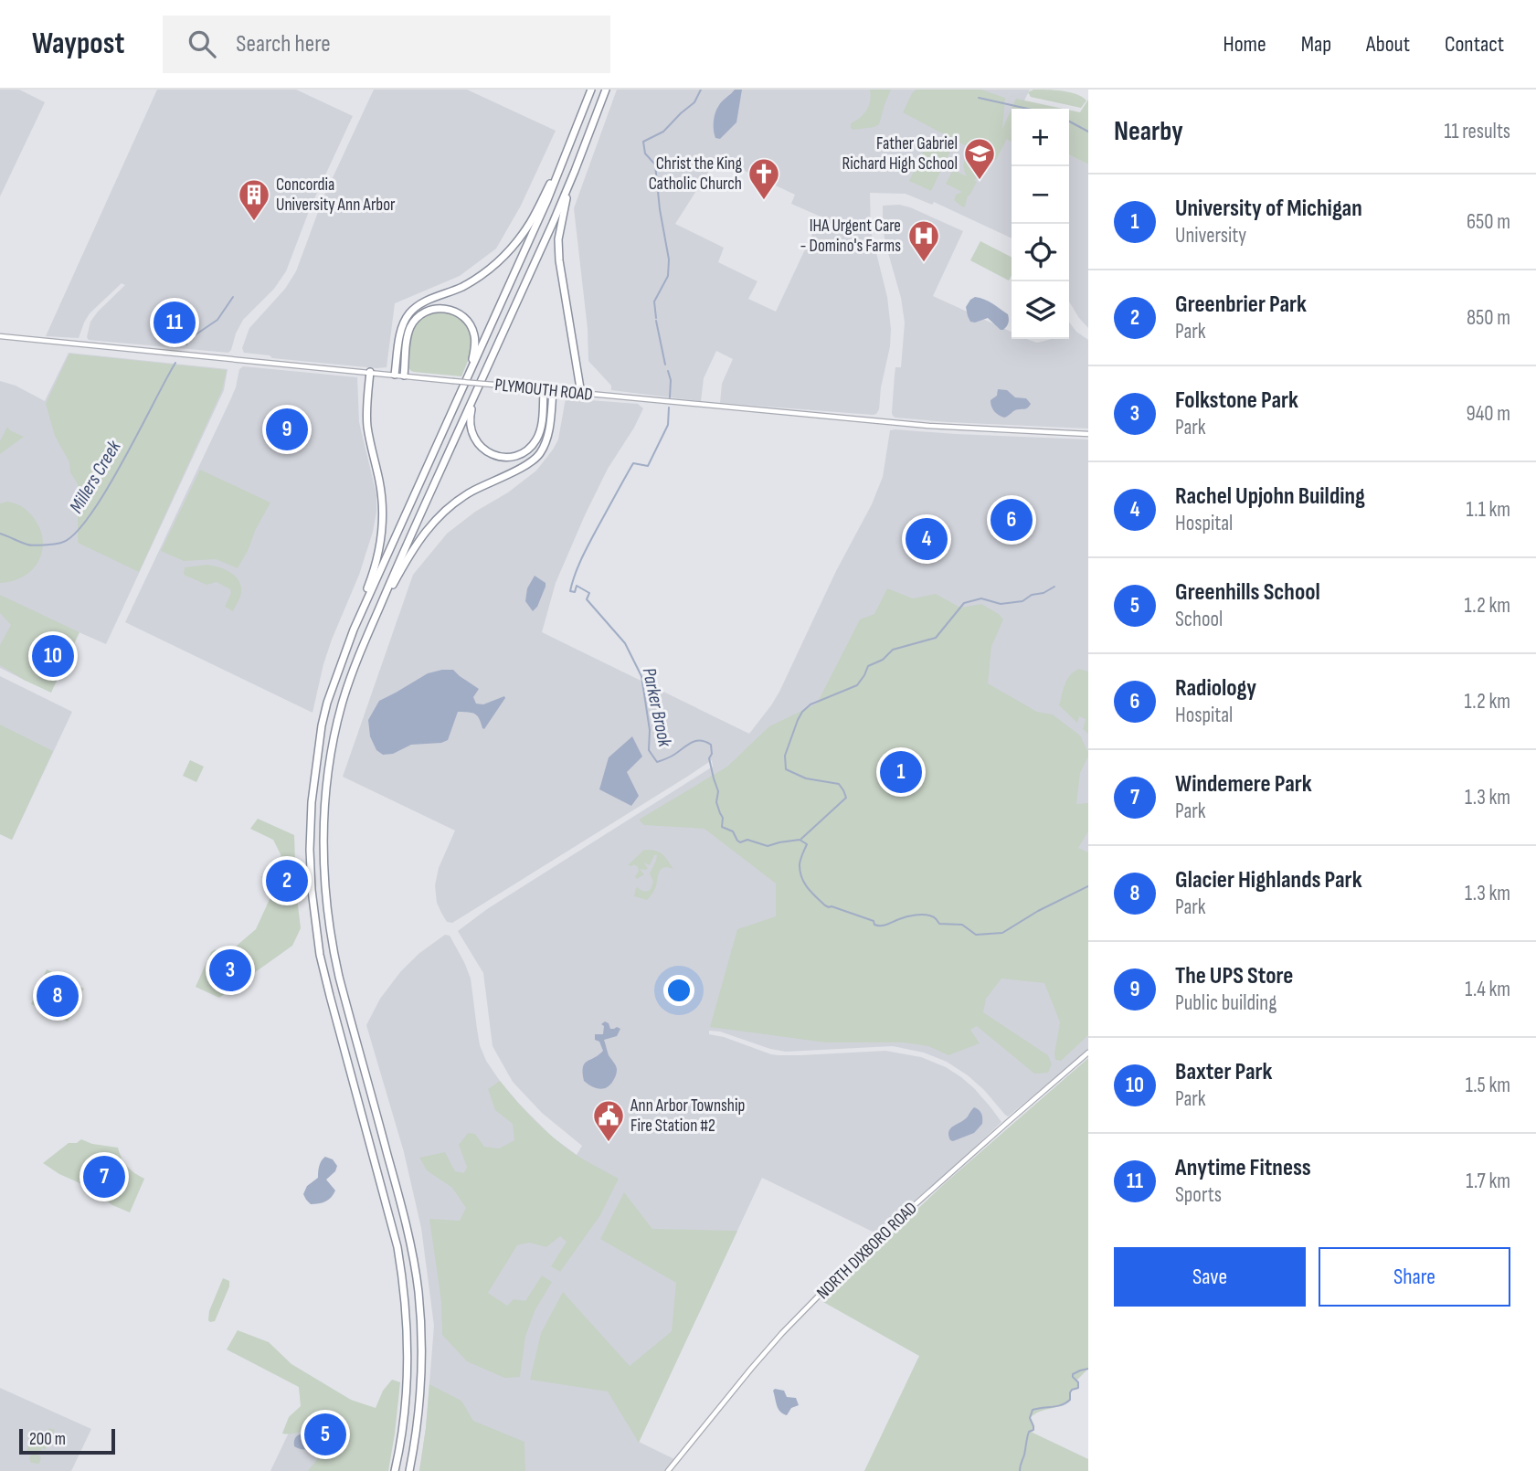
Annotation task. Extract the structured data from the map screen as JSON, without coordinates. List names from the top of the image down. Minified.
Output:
{"streets":{"main road":["PLYMOUTH ROAD","NORTH DIXBORO ROAD"]},"water":["Millers Creek","Parker Brook"],"places":{"school or university":["Father Gabriel Richard High School"],"church":["Christ the King Catholic Church"],"building":["Concordia University Ann Arbor"],"hospital":["IHA Urgent Care - Domino's Farms"],"public building":["Ann Arbor Township Fire Station #2"]},"scale_bar":"200 m","page":{"header":"Waypost","search":"Search here","nav":["Home","Map","About","Contact"],"heading":["Nearby","11 results"],"map_buttons":["+","−"],"list":[{"mark":"1","name":"University of Michigan","note":"University","value":"650 m"},{"mark":"2","name":"Greenbrier Park","note":"Park","value":"850 m"},{"mark":"3","name":"Folkstone Park","note":"Park","value":"940 m"},{"mark":"4","name":"Rachel Upjohn Building","note":"Hospital","value":"1.1 km"},{"mark":"5","name":"Greenhills School","note":"School","value":"1.2 km"},{"mark":"6","name":"Radiology","note":"Hospital","value":"1.2 km"},{"mark":"7","name":"Windemere Park","note":"Park","value":"1.3 km"},{"mark":"8","name":"Glacier Highlands Park","note":"Park","value":"1.3 km"},{"mark":"9","name":"The UPS Store","note":"Public building","value":"1.4 km"},{"mark":"10","name":"Baxter Park","note":"Park","value":"1.5 km"},{"mark":"11","name":"Anytime Fitness","note":"Sports","value":"1.7 km"}],"pins":["11","9","6","4","10","1","2","3","8","7","5"],"buttons":["Save","Share"],"scale":"200 m"}}
